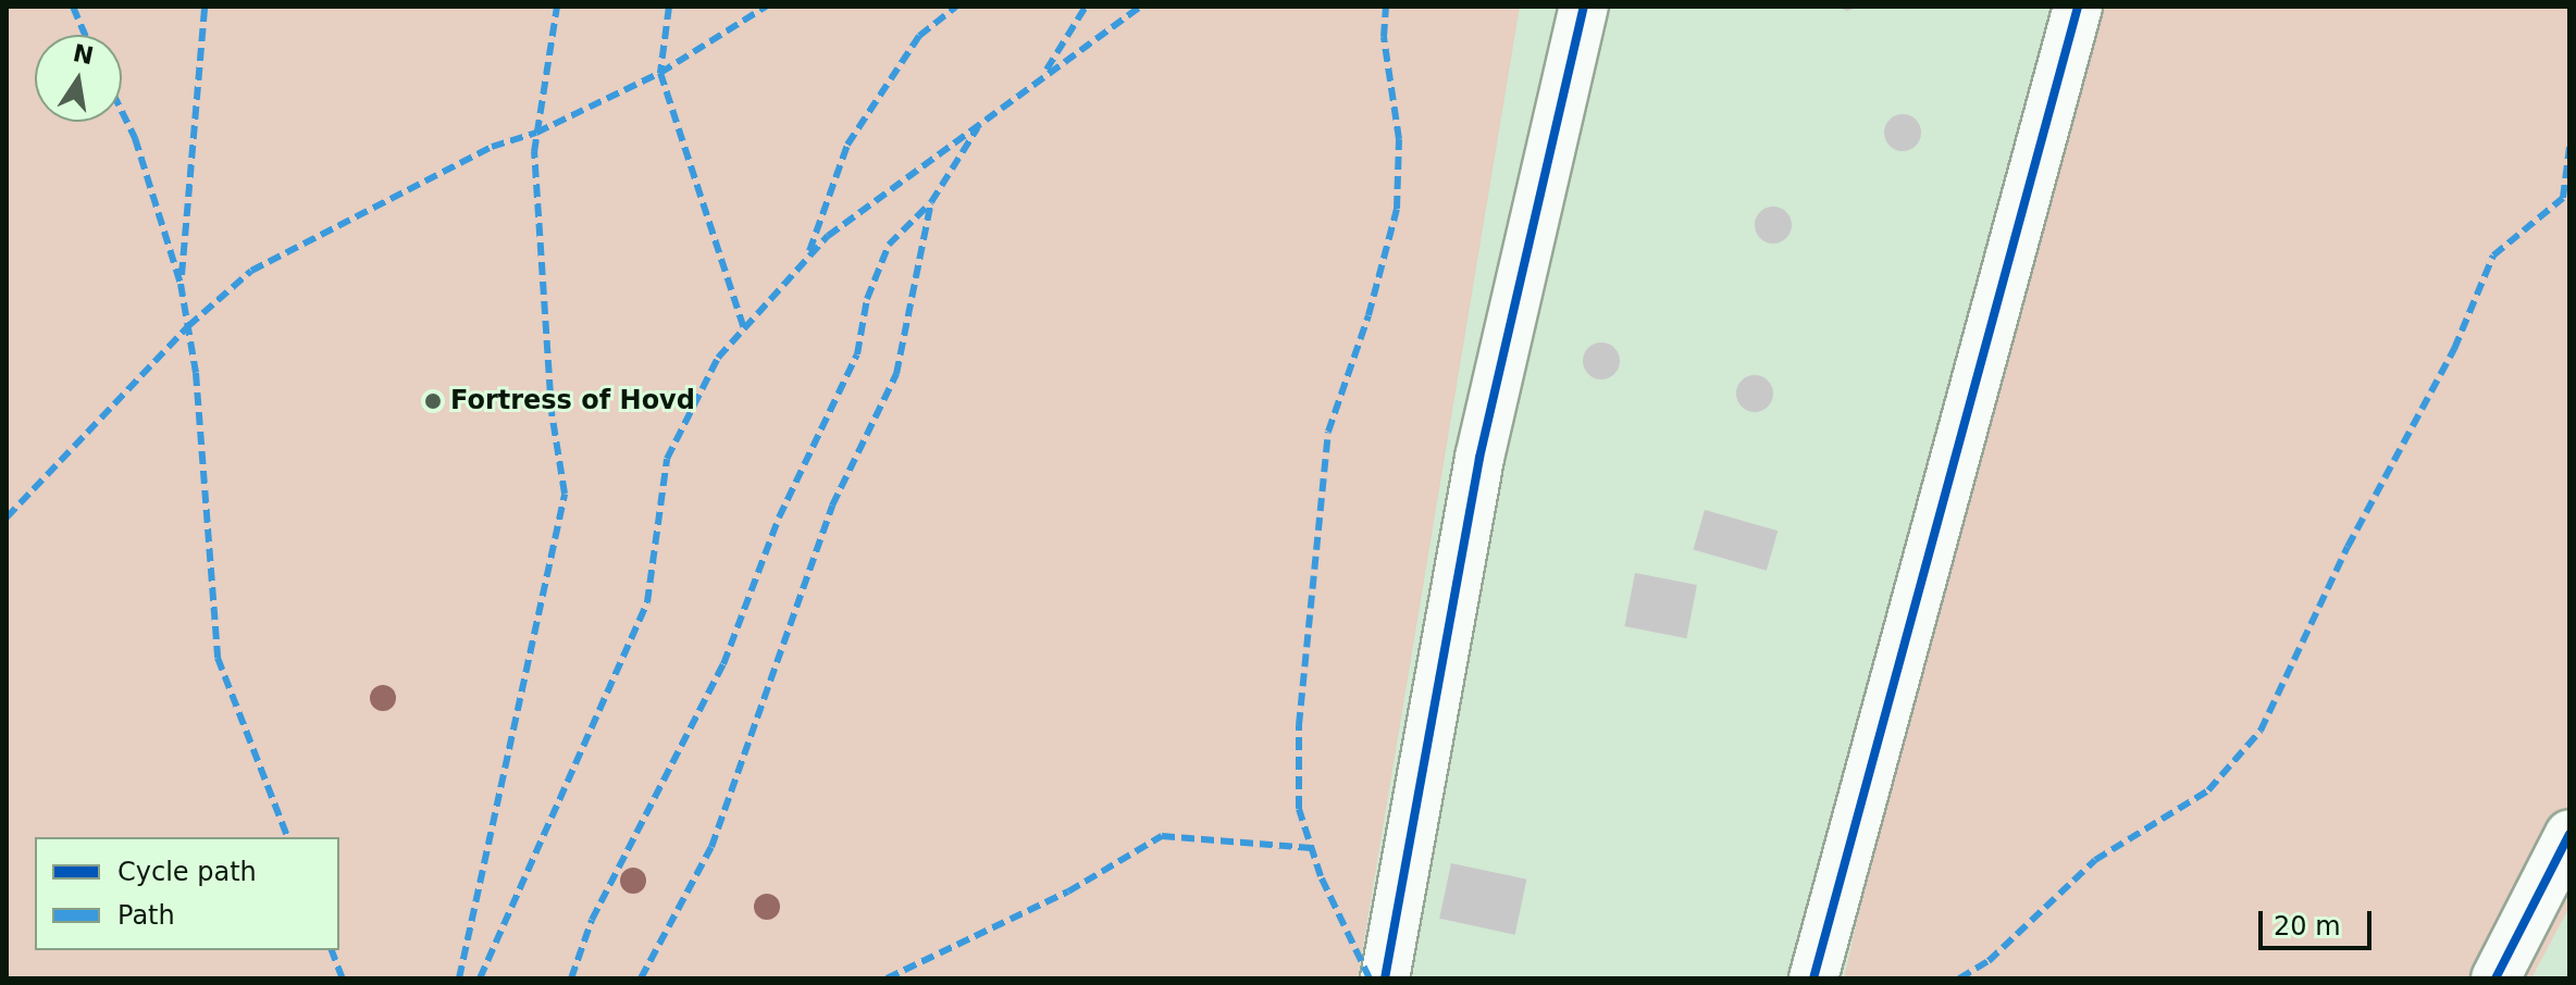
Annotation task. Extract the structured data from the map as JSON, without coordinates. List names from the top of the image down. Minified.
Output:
{"places":["Fortress of Hovd"],"legend":["Cycle path","Path"],"scale_bar":"20 m","north":"top"}
